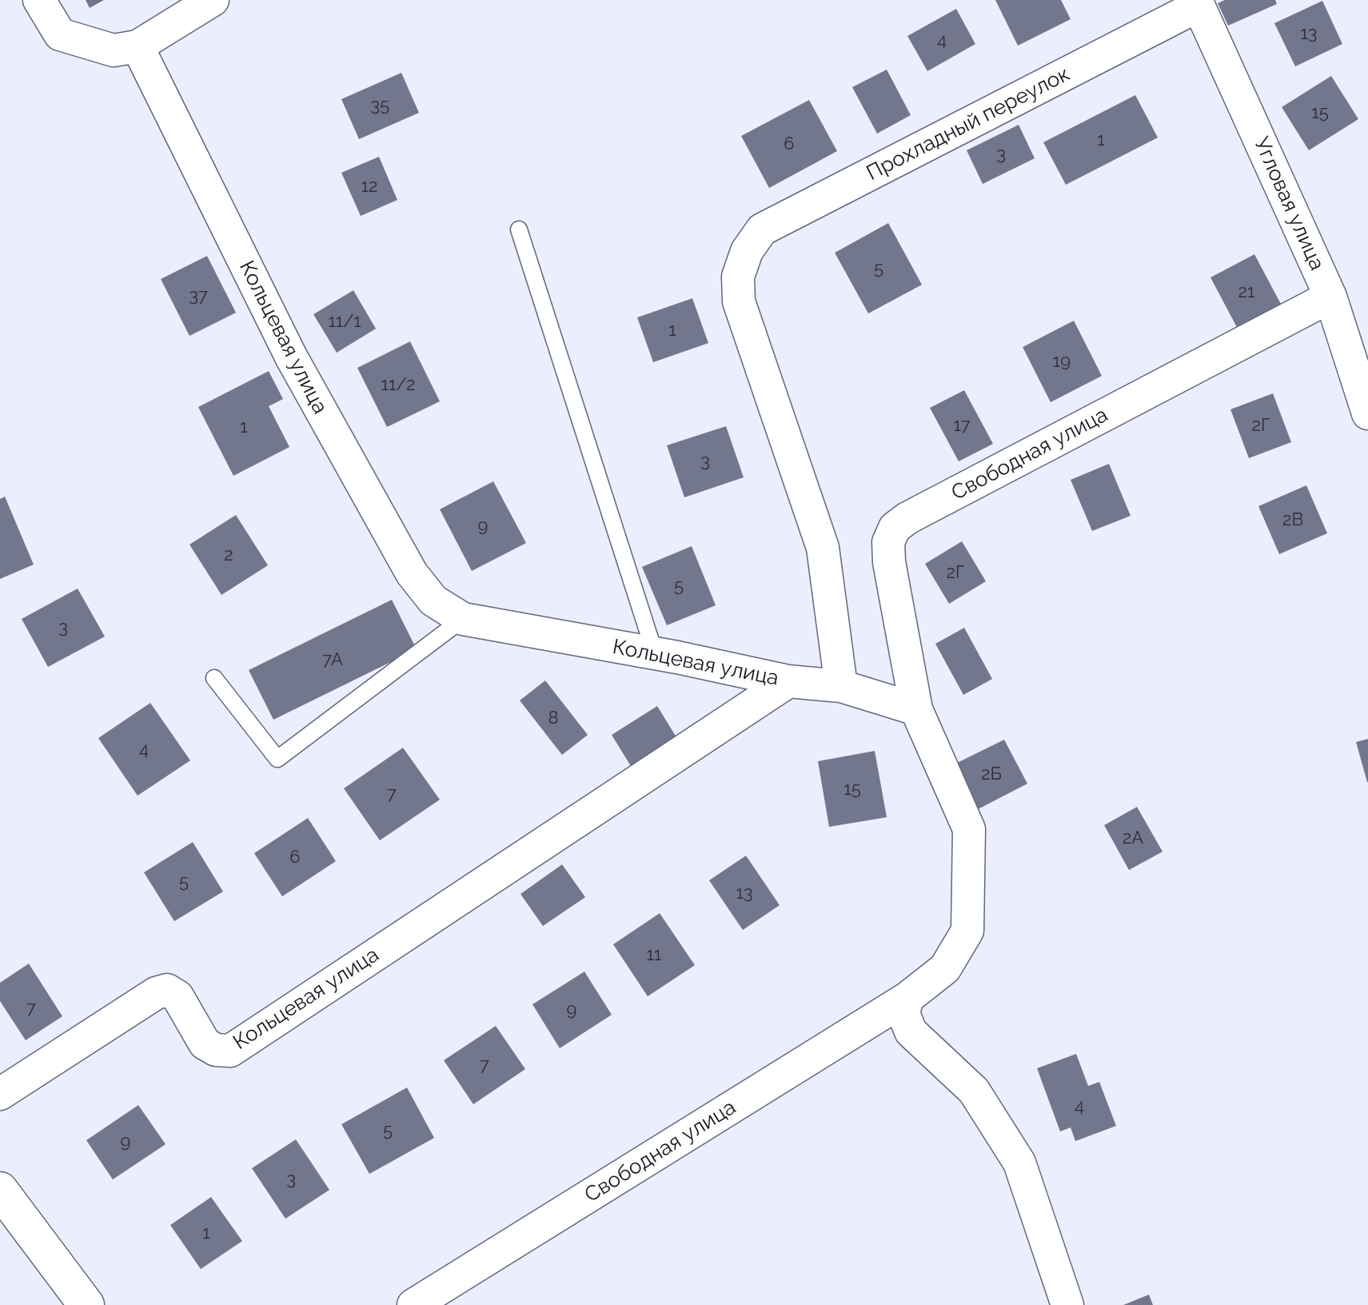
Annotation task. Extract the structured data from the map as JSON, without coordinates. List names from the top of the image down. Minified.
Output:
{"streets":{"street":["Прохладный переулок","Угловая улица","Кольцевая улица","Свободная улица"]},"crossings":[["Прохладный переулок","Угловая улица"],["Угловая улица","Свободная улица"]],"house_numbers":["13","4","35","15","1","6","3","12","5","21","37","11/1","1","19","11/2","17","2Г","1","3","2В","9","2","2Г","5","3","7А","8","4","2Б","15","7","2А","6","5","13","11","7","9","7","4","5","9","3","1"]}
